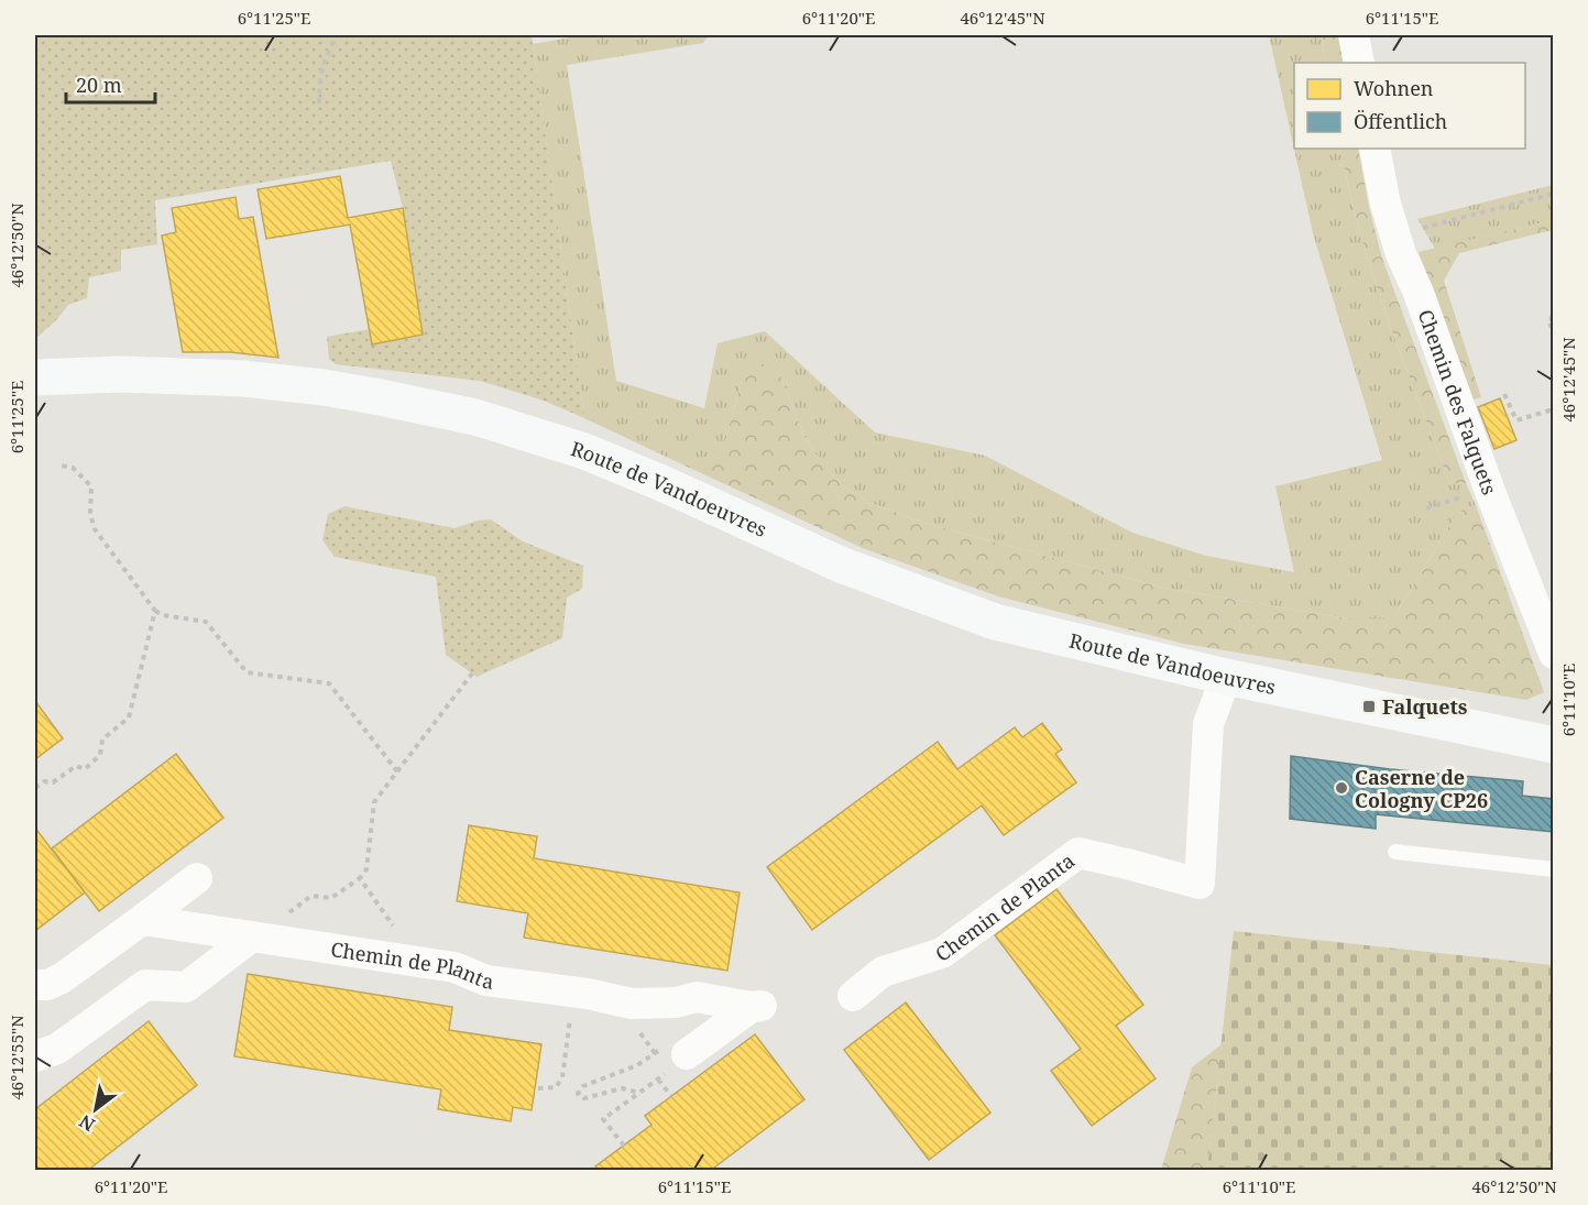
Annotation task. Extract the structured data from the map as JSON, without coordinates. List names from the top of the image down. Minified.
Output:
{"streets":{"main road":["Route de Vandoeuvres"],"street":["Chemin des Falquets","Chemin de Planta"]},"crossings":[["Route de Vandoeuvres","Chemin de Planta"]],"places":{"transit":["Falquets"],"other":["Caserne de Cologny CP26"]},"legend":["Wohnen","Öffentlich"],"scale_bar":"20 m","north":"bottom left","coordinates":["6°11'25\"E","6°11'20\"E","46°12'45\"N","6°11'15\"E","46°12'50\"N","6°11'10\"E","46°12'55\"N"]}
